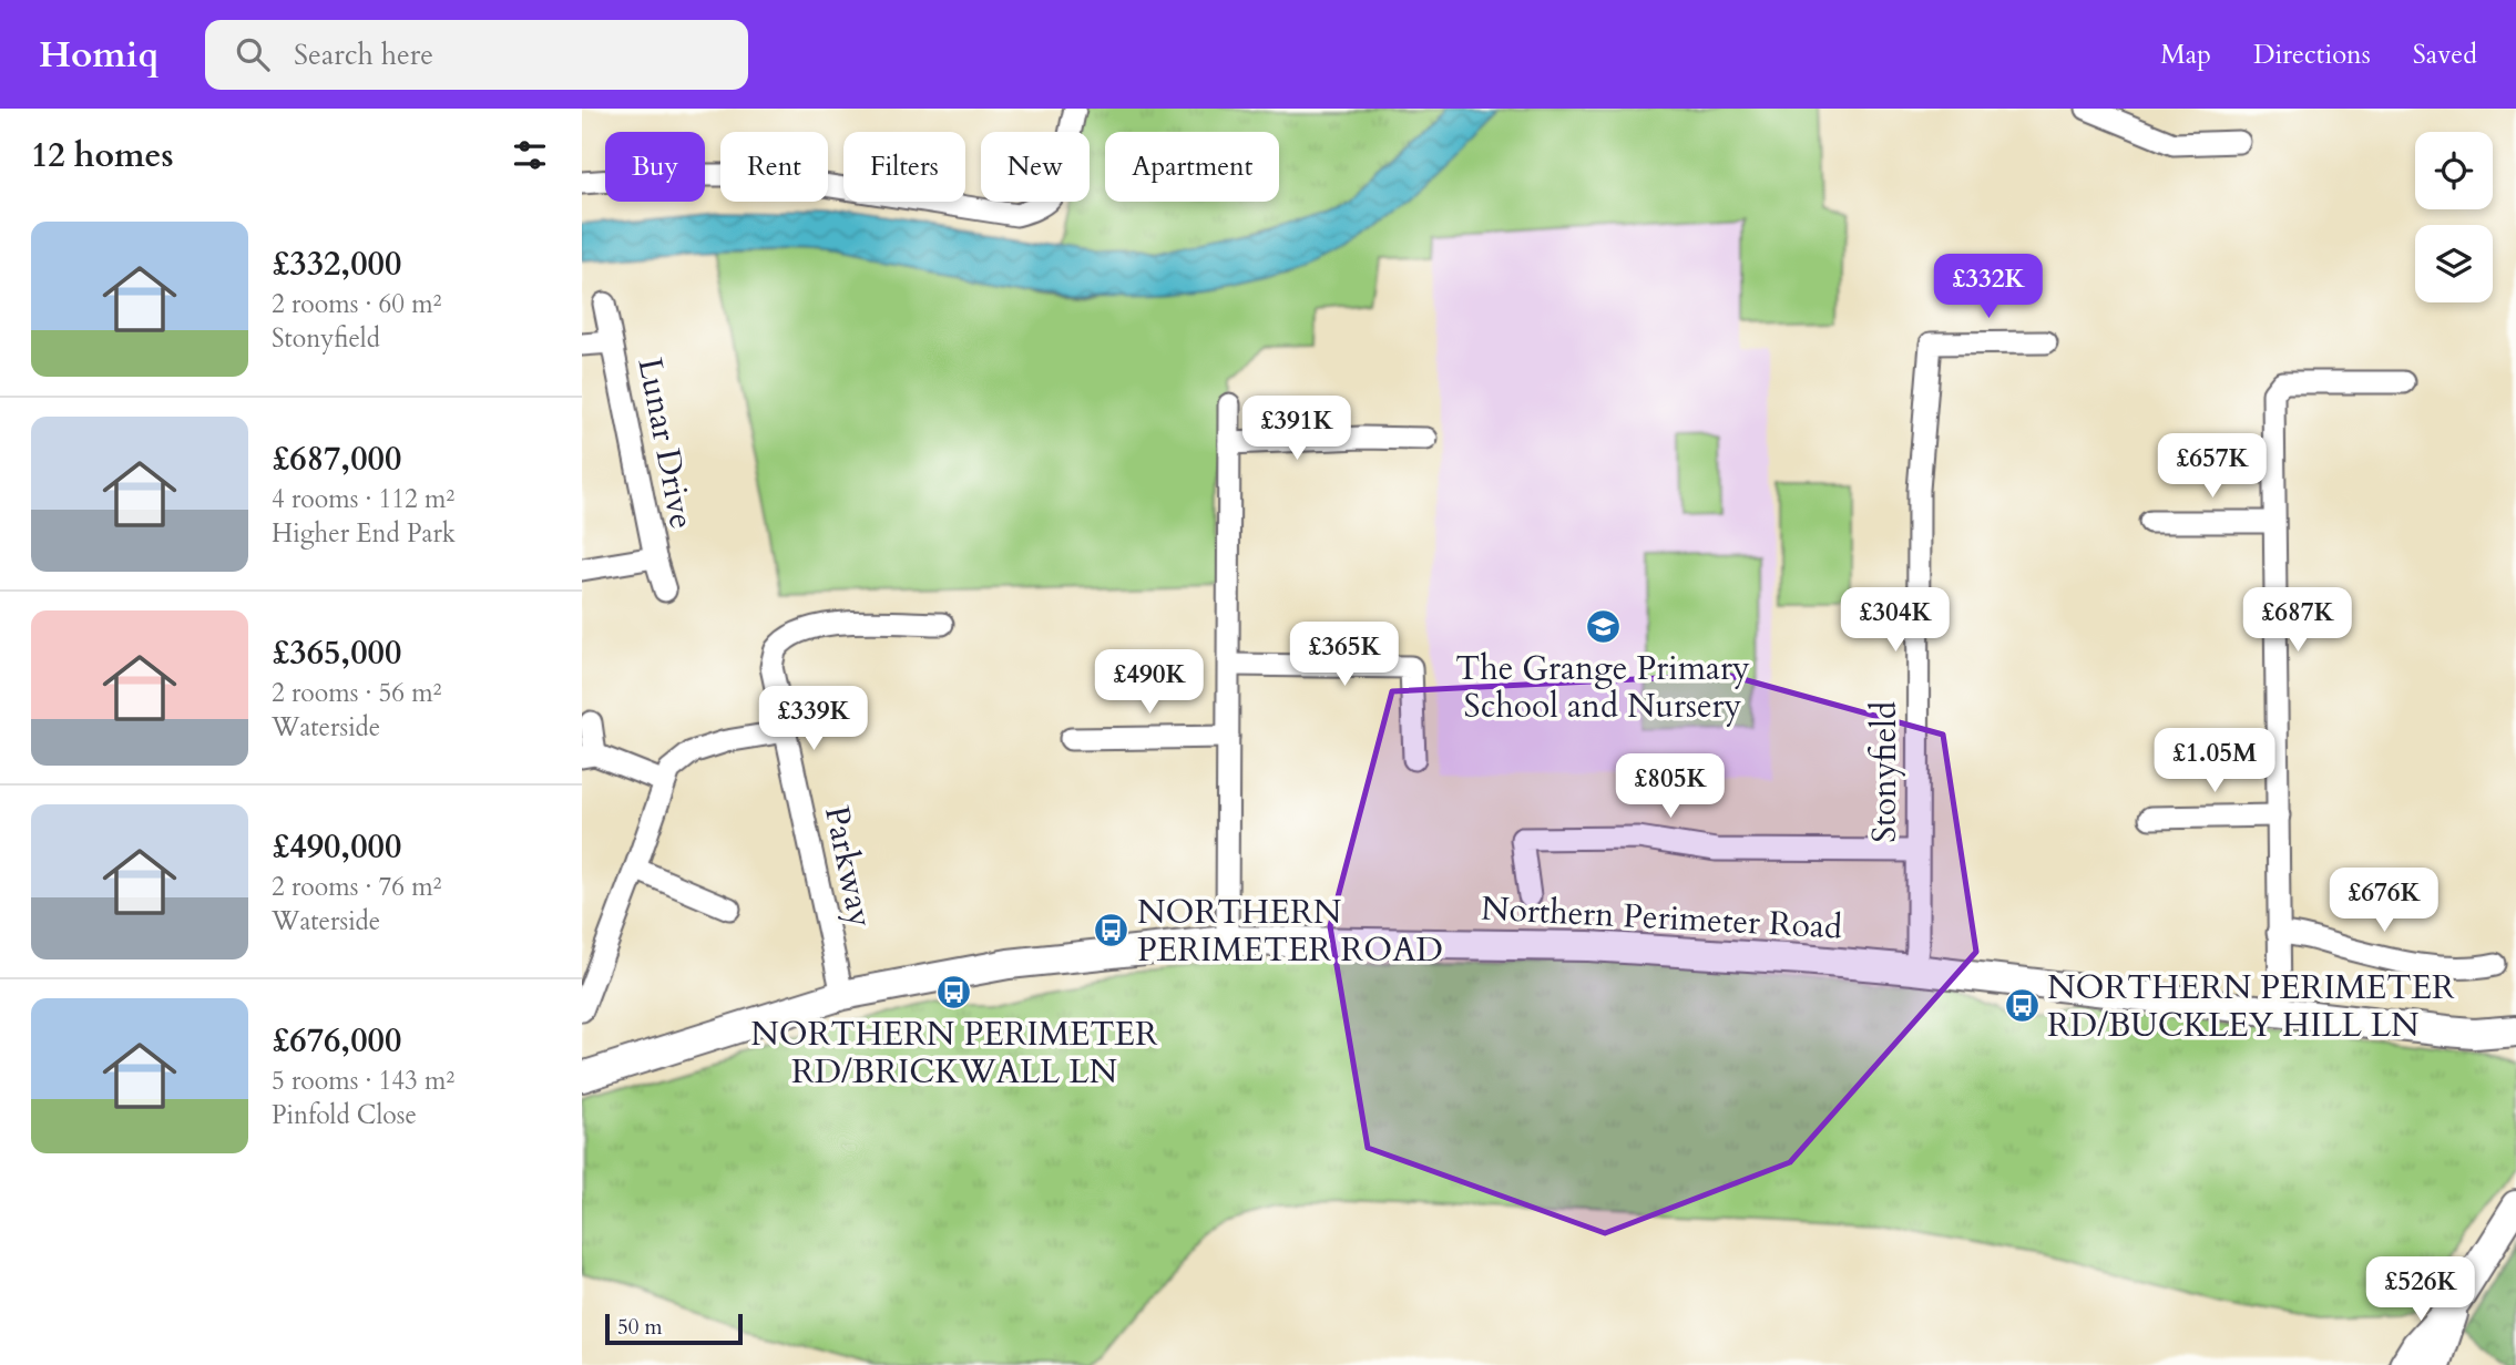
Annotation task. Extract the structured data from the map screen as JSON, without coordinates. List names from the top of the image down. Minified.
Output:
{"streets":{"main road":["Northern Perimeter Road"],"street":["Lunar Drive","Stonyfield","Parkway"]},"crossings":[["Stonyfield","Northern Perimeter Road"],["Parkway","Northern Perimeter Road"]],"places":{"school or university":["The Grange Primary School and Nursery"],"bus stop":["NORTHERN PERIMETER ROAD","NORTHERN PERIMETER RD/BRICKWALL LN","NORTHERN PERIMETER RD/BUCKLEY HILL LN"]},"scale_bar":"50 m","page":{"header":"Homiq","search":"Search here","nav":["Map","Directions","Saved"],"heading":"12 homes","chip":["Buy","Rent","Filters","New","Apartment"],"list":[{"name":"£332,000","note":"2 rooms · 60 m² · Stonyfield"},{"name":"£687,000","note":"4 rooms · 112 m² · Higher End Park"},{"name":"£365,000","note":"2 rooms · 56 m² · Waterside"},{"name":"£490,000","note":"2 rooms · 76 m² · Waterside"},{"name":"£676,000","note":"5 rooms · 143 m² · Pinfold Close"}],"price":["£332K","£391K","£657K","£304K","£687K","£365K","£490K","£339K","£1.05M","£805K","£676K","£526K"],"scale":"50 m"}}
